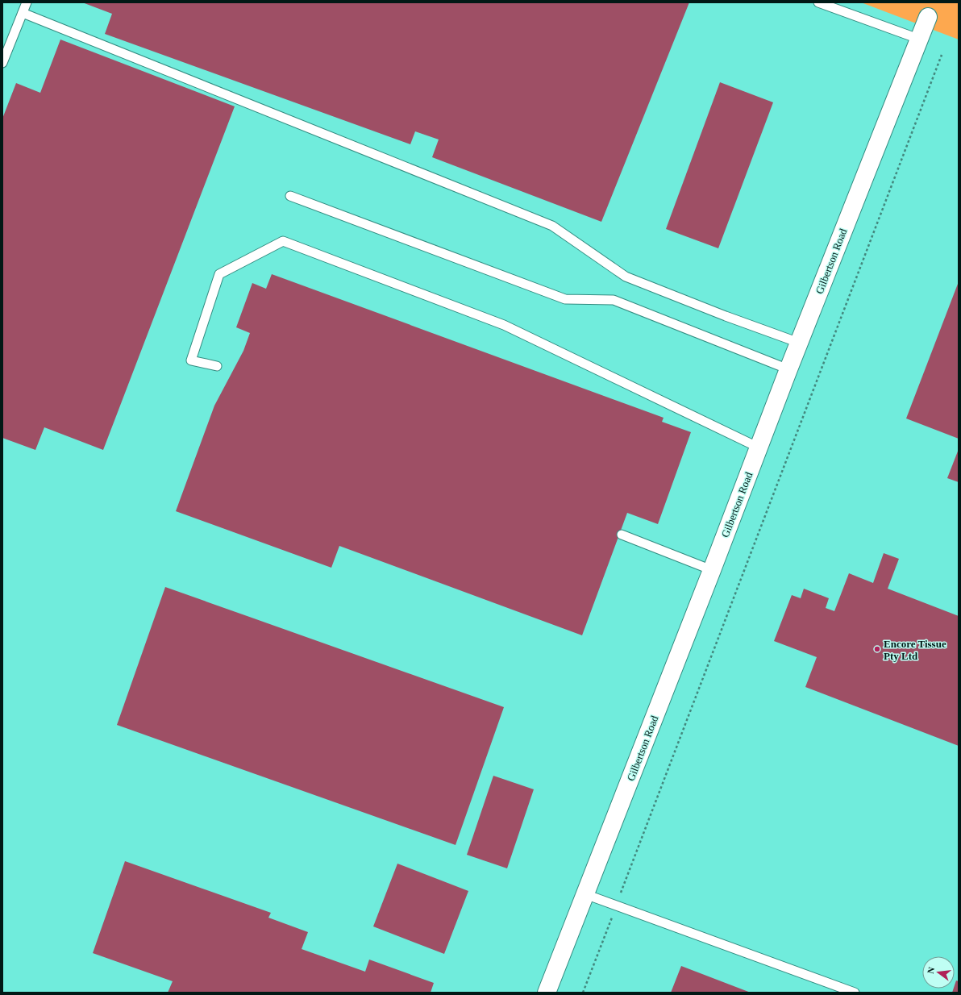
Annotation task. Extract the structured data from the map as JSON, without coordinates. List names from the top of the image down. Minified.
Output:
{"streets":{"street":["Gilbertson Road"]},"places":["Encore Tissue Pty Ltd"],"north":"left"}
